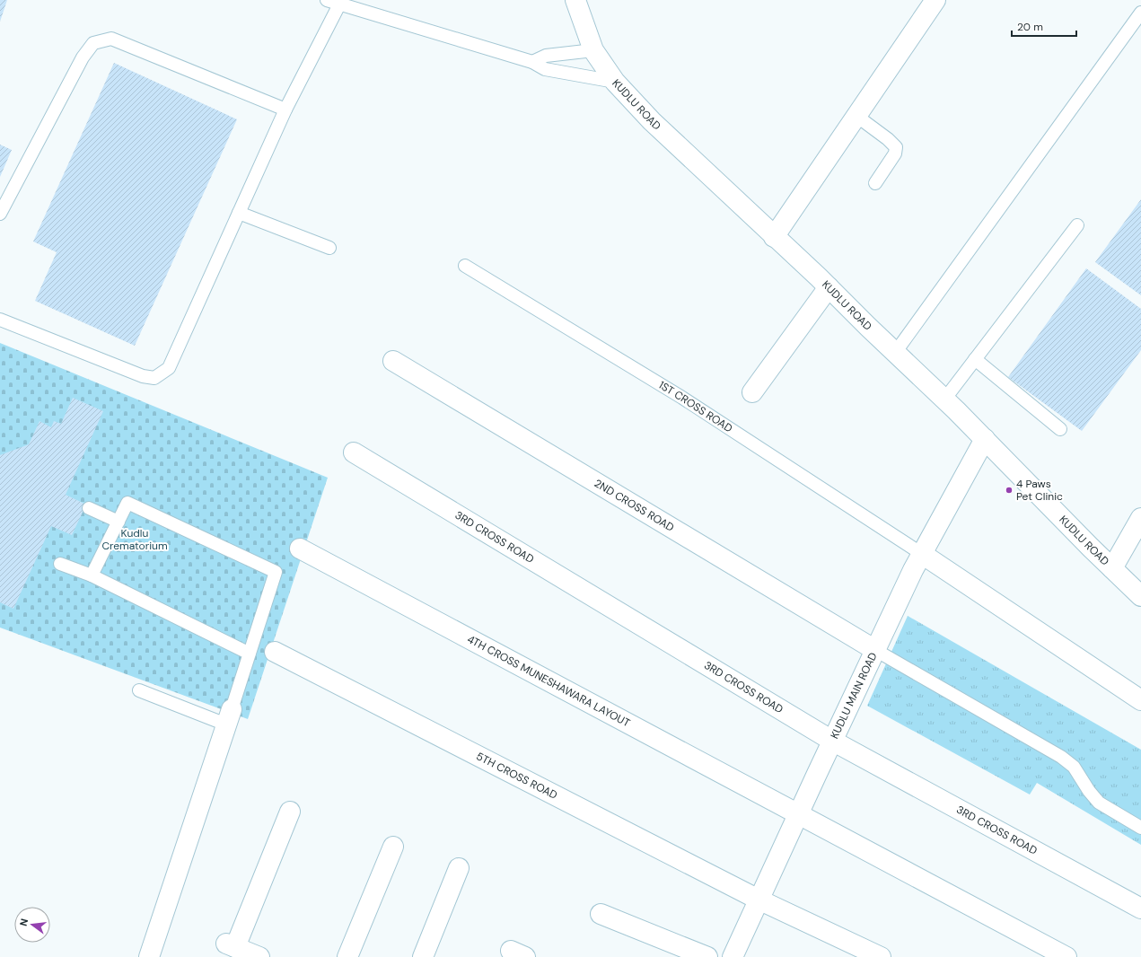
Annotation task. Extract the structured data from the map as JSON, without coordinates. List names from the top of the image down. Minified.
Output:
{"streets":{"street":["KUDLU ROAD","2ND CROSS ROAD","3RD CROSS ROAD","4TH CROSS MUNESHAWARA LAYOUT","KUDLU MAIN ROAD","5TH CROSS ROAD"],"lane":["1ST CROSS ROAD"]},"crossings":[["KUDLU ROAD","KUDLU MAIN ROAD"],["1ST CROSS ROAD","KUDLU MAIN ROAD"],["2ND CROSS ROAD","KUDLU MAIN ROAD"],["3RD CROSS ROAD","KUDLU MAIN ROAD"],["4TH CROSS MUNESHAWARA LAYOUT","KUDLU MAIN ROAD"],["KUDLU MAIN ROAD","5TH CROSS ROAD"]],"parks":["Kudlu Crematorium"],"places":["4 Paws Pet Clinic"],"scale_bar":"20 m","north":"left"}
